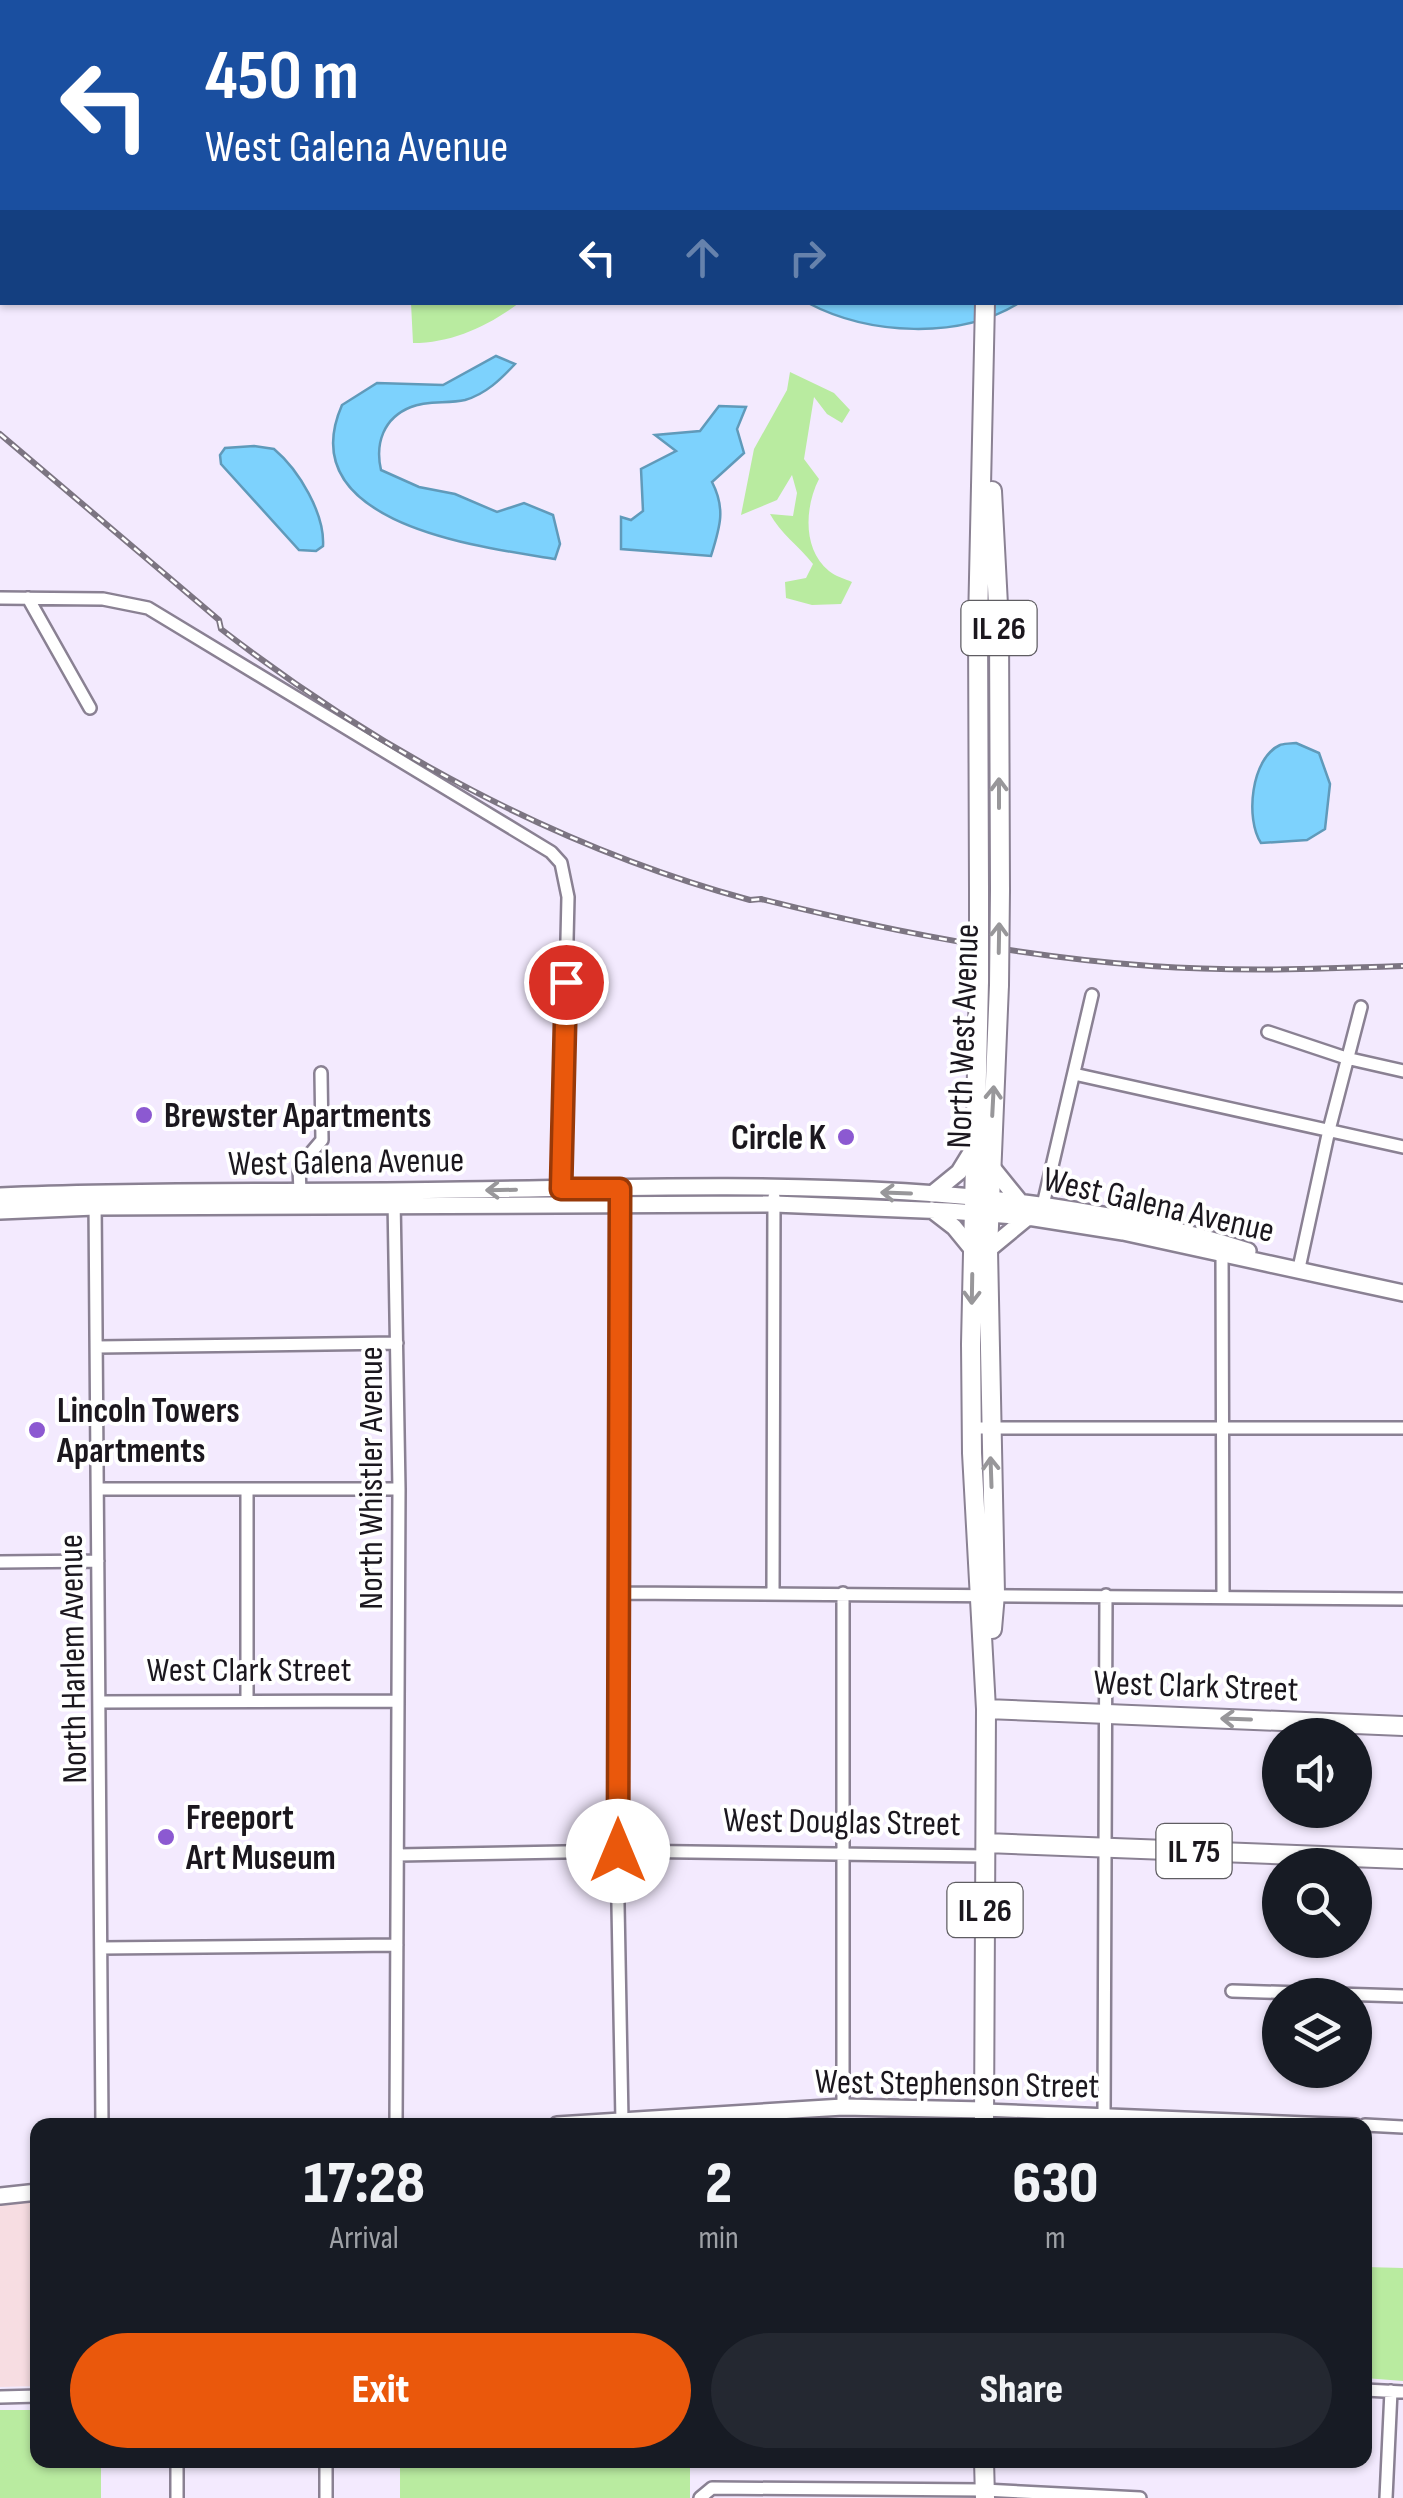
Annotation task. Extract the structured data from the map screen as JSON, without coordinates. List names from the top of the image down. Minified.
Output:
{"streets":{"main road":["IL 26","North West Avenue","West Galena Avenue","West Clark Street","West Douglas Street","IL 75","West Stephenson Street"],"street":["North Whistler Avenue","North Harlem Avenue"]},"crossings":[["North West Avenue","West Galena Avenue"],["North West Avenue","West Clark Street"],["North West Avenue","West Douglas Street"],["North West Avenue","West Stephenson Street"],["West Galena Avenue","North Whistler Avenue"],["West Galena Avenue","North Harlem Avenue"],["North Whistler Avenue","West Clark Street"],["North Whistler Avenue","West Douglas Street"],["North Harlem Avenue","West Clark Street"]],"places":["Brewster Apartments","Circle K","Lincoln Towers Apartments","Freeport Art Museum"],"page":{"turn":["450 m","West Galena Avenue"],"eta":["17:28","Arrival","2","min","630","m"],"buttons":["Exit","Share"]}}
